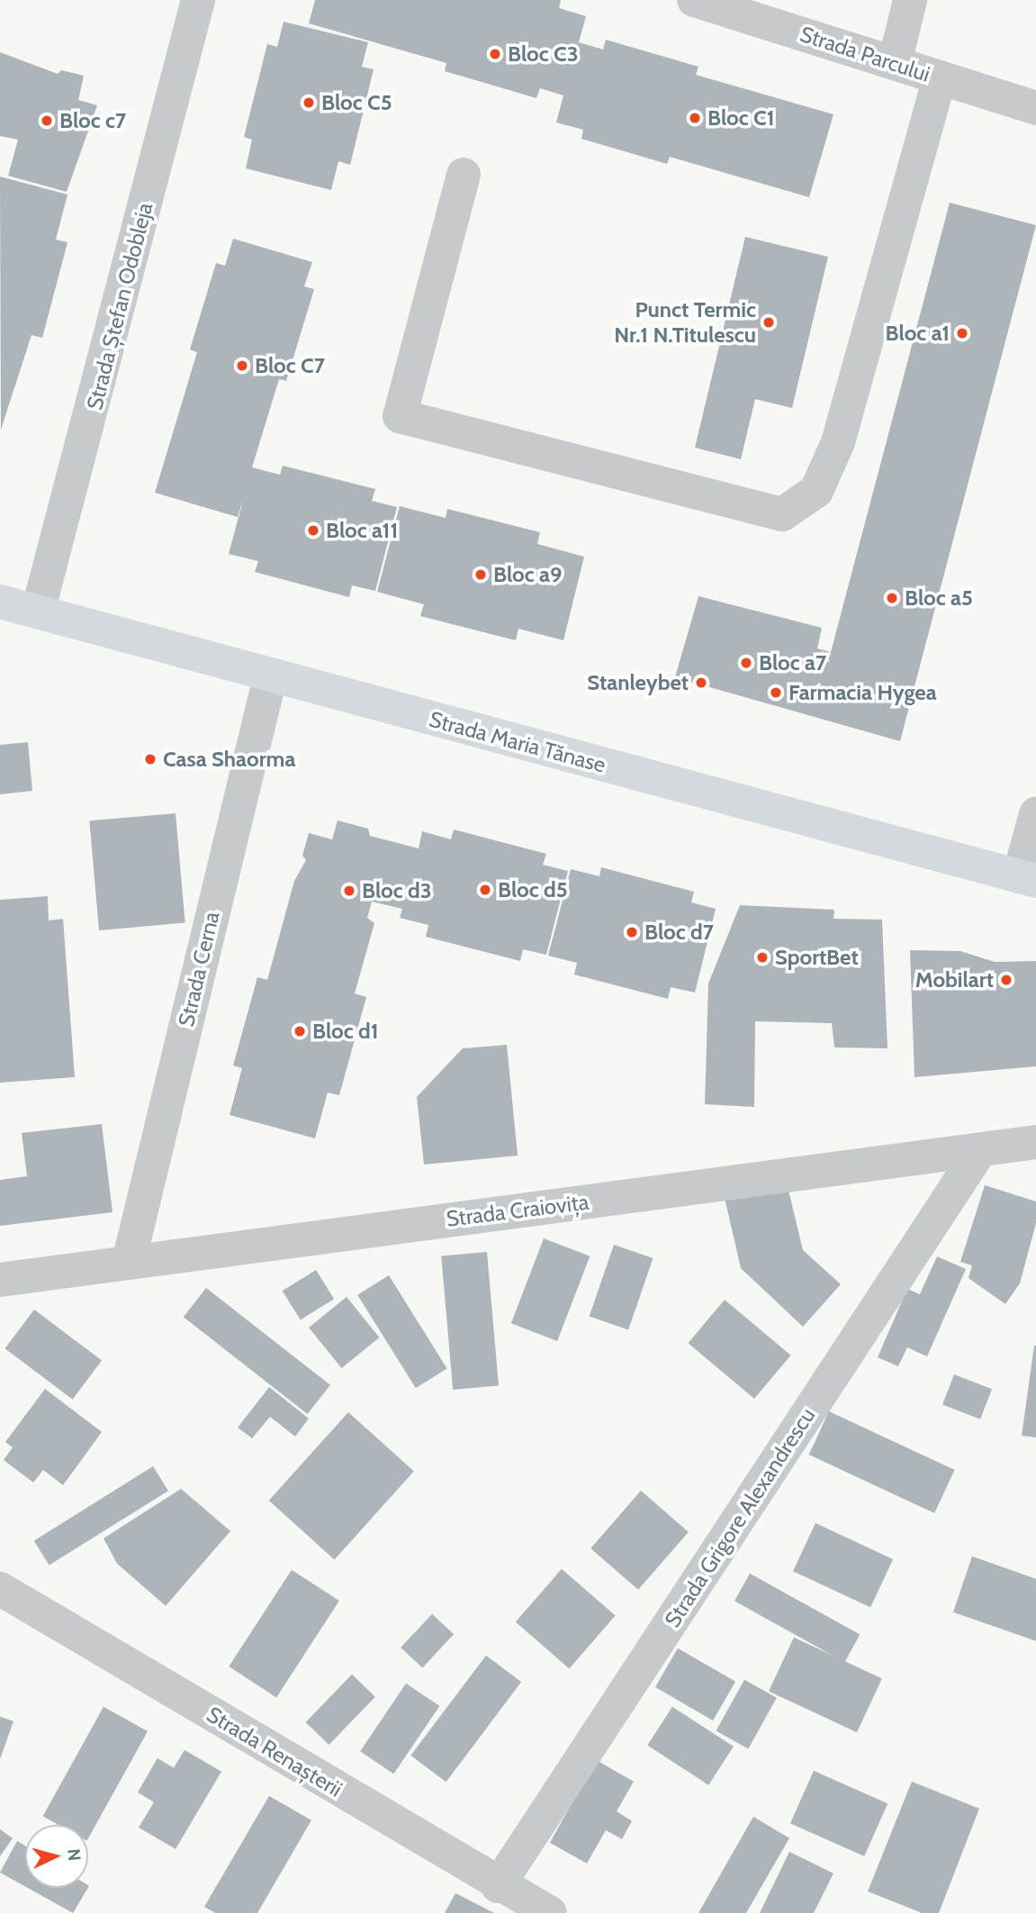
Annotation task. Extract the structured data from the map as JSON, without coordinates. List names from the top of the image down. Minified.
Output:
{"streets":{"main road":["Strada Maria Tănase"],"street":["Strada Parcului","Strada Ștefan Odobleja","Strada Cerna","Strada Craiovița","Strada Grigore Alexandrescu","Strada Renașterii"]},"crossings":[["Strada Ștefan Odobleja","Strada Maria Tănase"],["Strada Maria Tănase","Strada Cerna"],["Strada Cerna","Strada Craiovița"],["Strada Craiovița","Strada Grigore Alexandrescu"],["Strada Grigore Alexandrescu","Strada Renașterii"]],"places":["Bloc C3","Bloc C5","Bloc C1","Bloc c7","Punct Termic Nr.1 N.Titulescu","Bloc a1","Bloc C7","Bloc a11","Bloc a9","Bloc a5","Bloc a7","Stanleybet","Farmacia Hygea","Casa Shaorma","Bloc d5","Bloc d3","Bloc d7","SportBet","Mobilart","Bloc d1"],"north":"right"}
